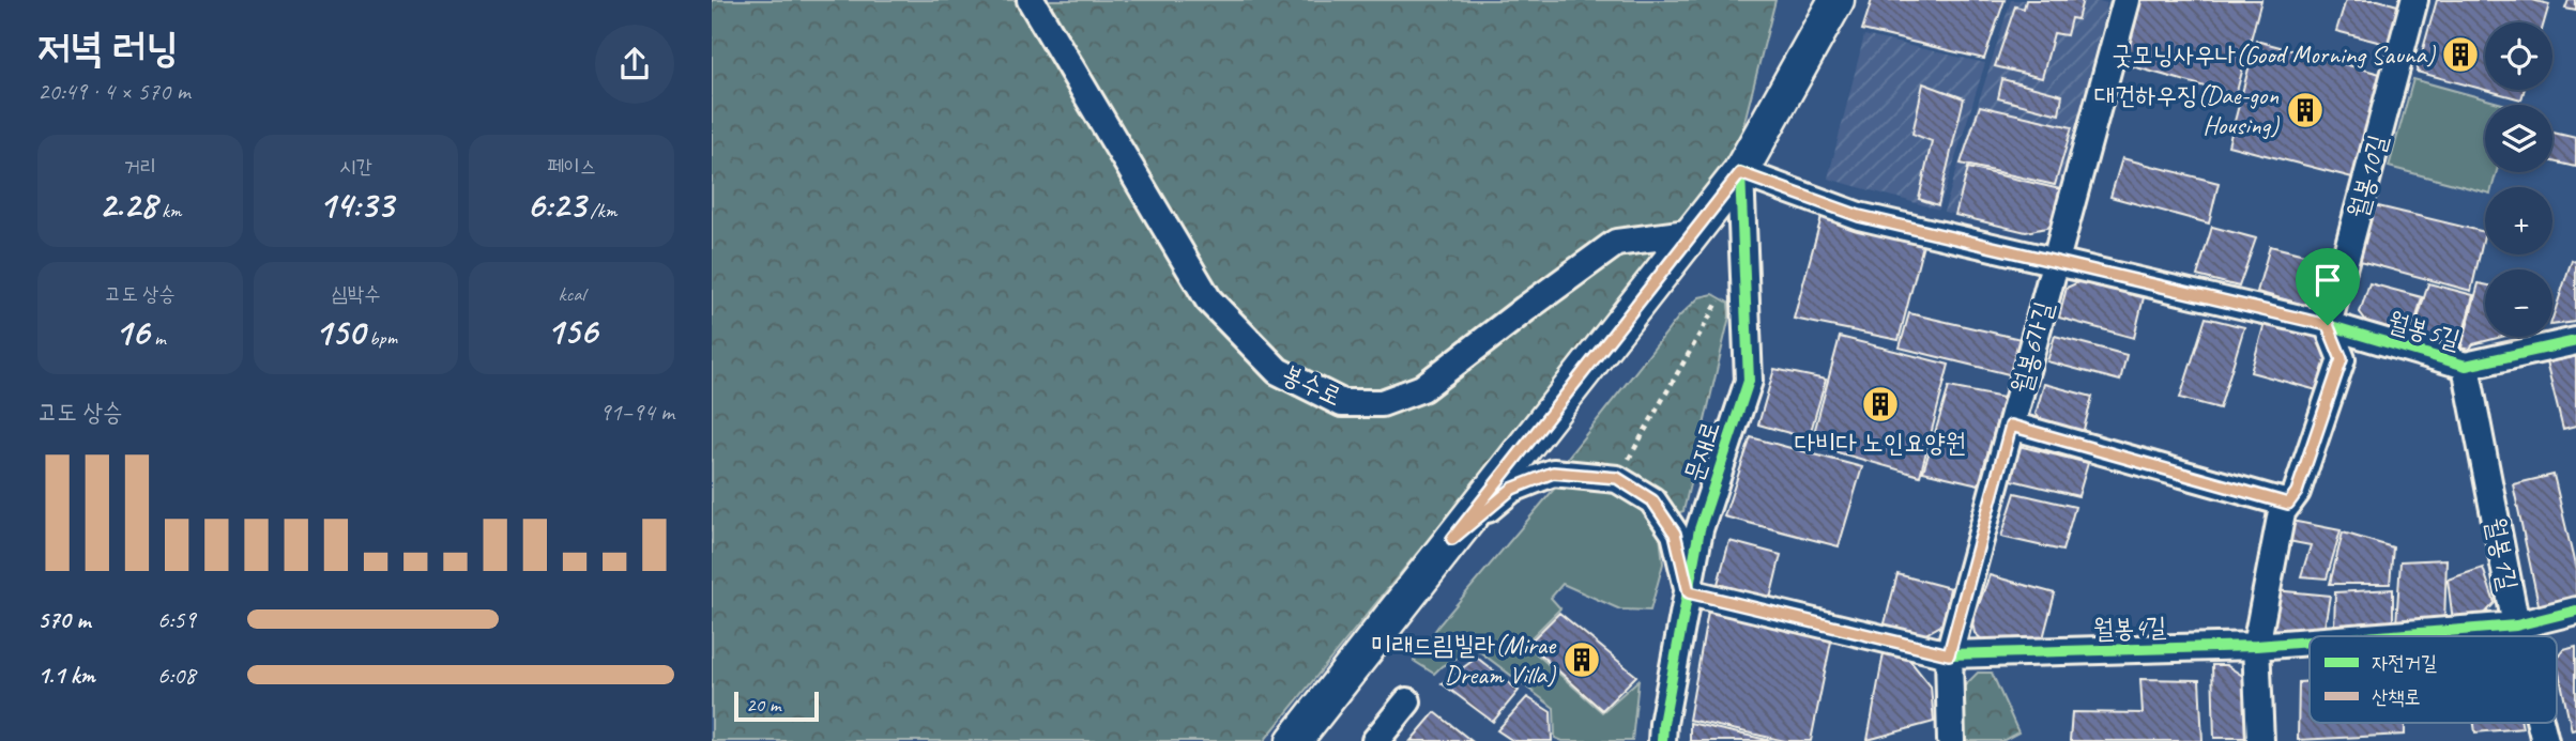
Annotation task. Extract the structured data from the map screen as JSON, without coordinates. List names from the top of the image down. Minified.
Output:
{"streets":{"street":["월봉10길","월봉5길","월봉6가길","봉수로","문재로","월봉1길","월봉4길"]},"crossings":[["월봉10길","월봉5길"],["월봉5길","월봉6가길"],["월봉5길","문재로"],["월봉5길","월봉1길"],["월봉6가길","월봉4길"],["문재로","월봉4길"],["월봉1길","월봉4길"]],"places":{"building":["굿모닝사우나(Good Morning Sauna)","대건하우징(Dae-gon Housing)","다비다 노인요양원","미래드림빌라(Mirae Dream Villa)"]},"legend":["자전거길","산책로"],"scale_bar":"20 m","page":{"heading":["저녁 러닝","20:49 · 4 × 570 m"],"map_buttons":["+","−"],"stats":[["거리","2.28 km"],["시간","14:33"],["페이스","6:23 /km"],["고도 상승","16 m"],["심박수","150 bpm"],["kcal","156"]],"chart":["고도 상승","91–94 m"],"list":[{"name":"570 m","note":"6:59"},{"name":"1.1 km","note":"6:08"}],"scale":"20 m"}}
